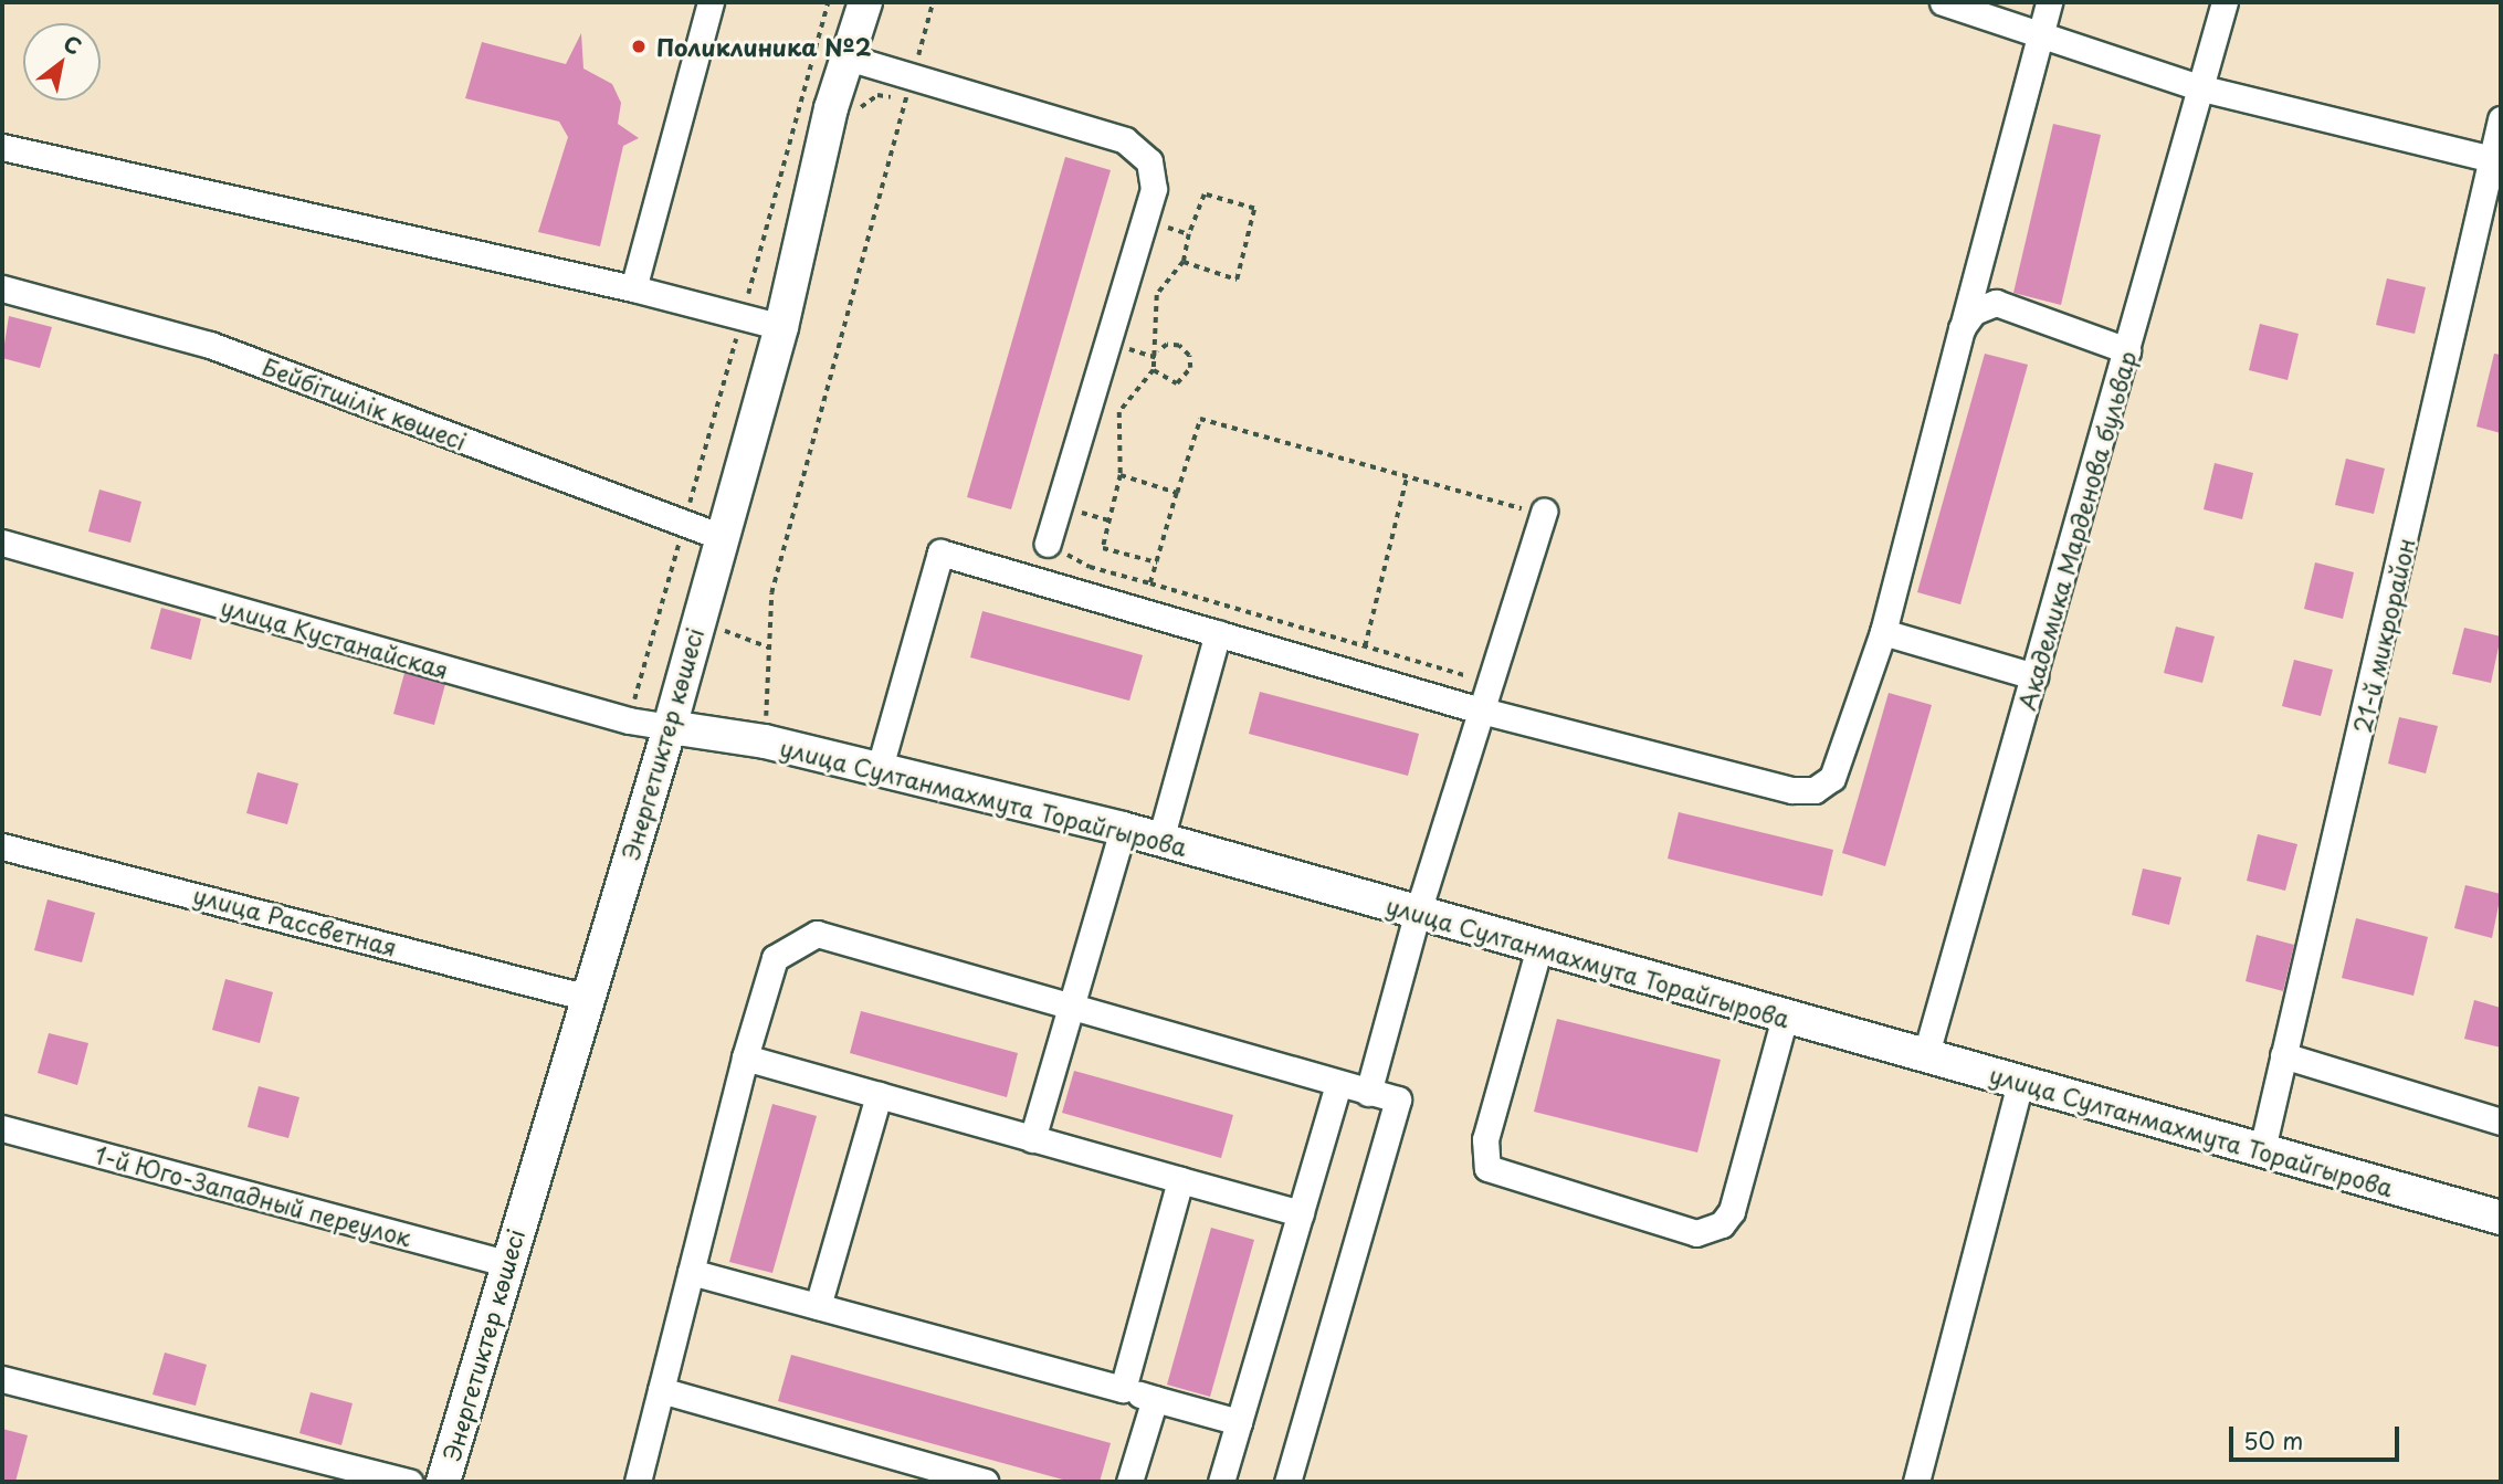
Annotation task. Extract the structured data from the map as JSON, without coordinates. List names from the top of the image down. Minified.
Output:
{"streets":{"main road":["Энергетиктер көшесі","улица Султанмахмута Торайгырова"],"street":["Бейбітшілік көшесі","Академика Марденова бульвар","21-й микрорайон","улица Кустанайская","улица Рассветная","1-й Юго-Западный переулок"]},"crossings":[["Бейбітшілік көшесі","Энергетиктер көшесі"],["Академика Марденова бульвар","улица Султанмахмута Торайгырова"],["21-й микрорайон","улица Султанмахмута Торайгырова"],["улица Кустанайская","Энергетиктер көшесі"],["улица Кустанайская","улица Султанмахмута Торайгырова"],["Энергетиктер көшесі","улица Султанмахмута Торайгырова"],["Энергетиктер көшесі","улица Рассветная"],["Энергетиктер көшесі","1-й Юго-Западный переулок"]],"places":["Поликлиника №2"],"scale_bar":"50 m","north":"top right"}
